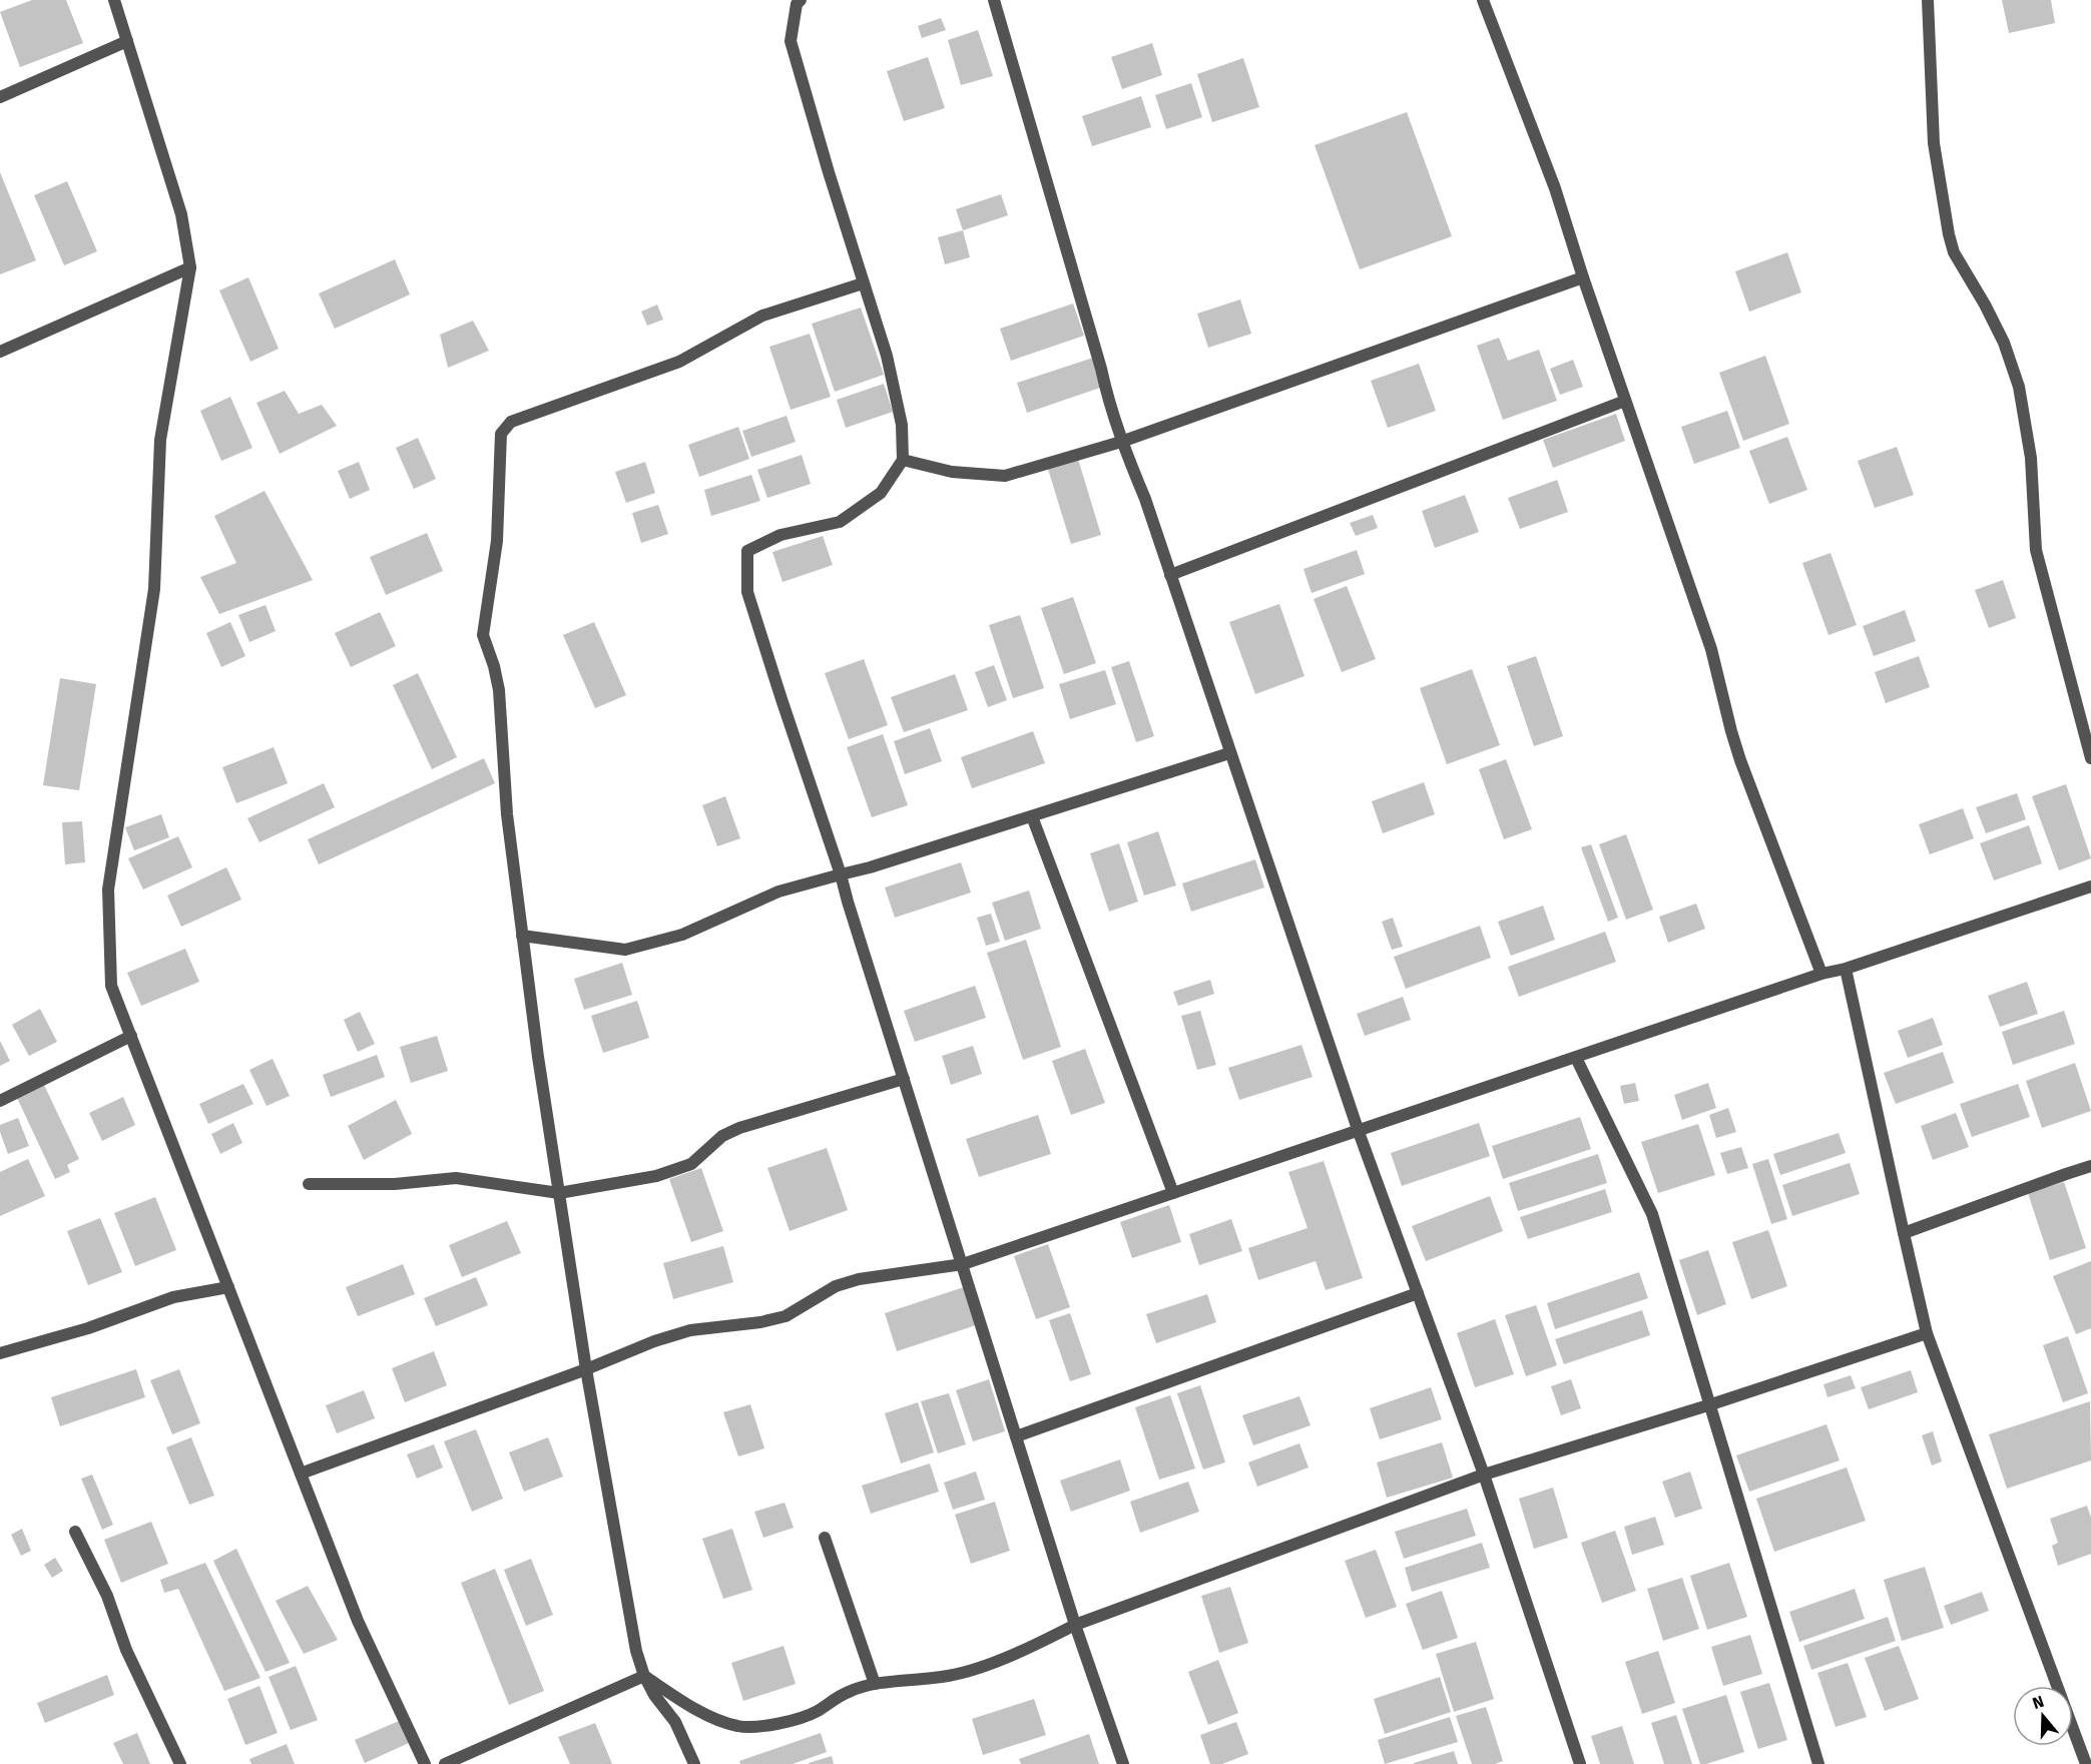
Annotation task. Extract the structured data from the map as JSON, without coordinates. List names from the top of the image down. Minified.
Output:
{"north":"top"}
